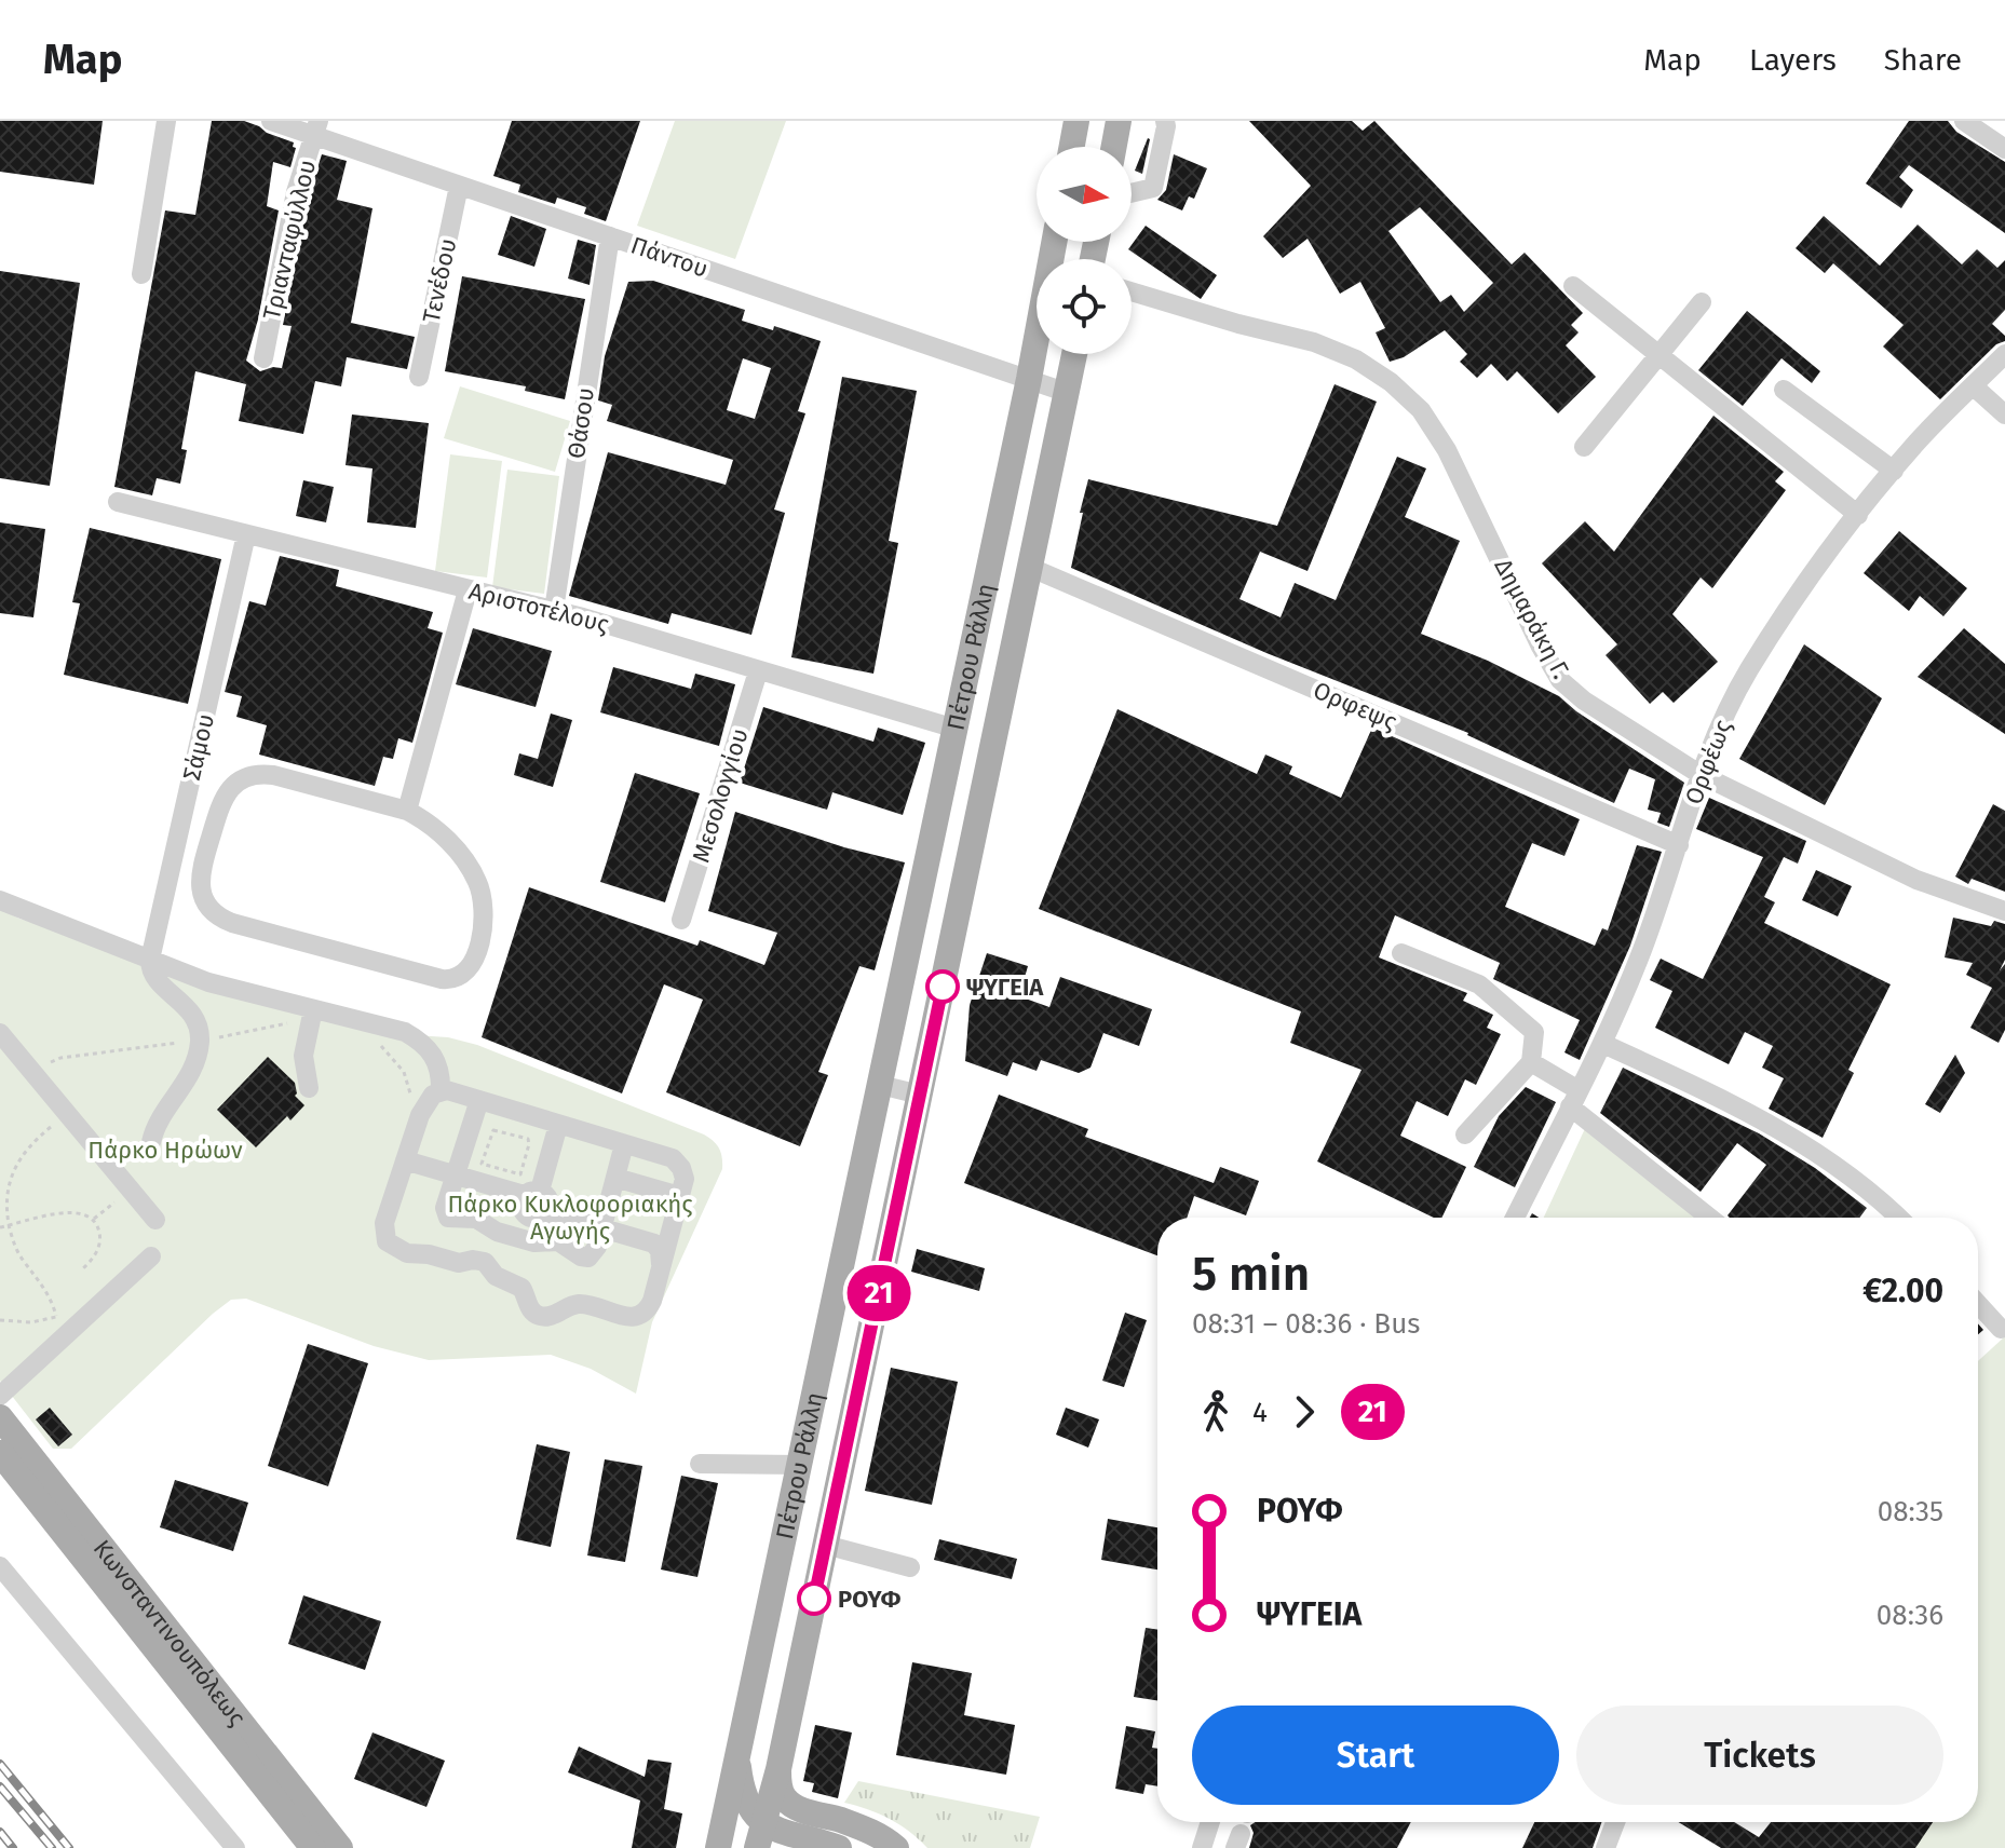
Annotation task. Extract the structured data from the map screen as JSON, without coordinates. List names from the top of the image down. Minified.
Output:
{"streets":{"main road":["Πέτρου Ράλλη","Κωνσταντινουπόλεως"],"street":["Τριανταφύλλου","Πάντου","Τενέδου","Θάσου","Αριστοτέλους","Δημαράκη Γ.","Ορφεψς","Σάμου","Ορφέως","Μεσολογγίου"]},"crossings":[["Τριανταφύλλου","Πάντου"],["Πάντου","Τενέδου"],["Πάντου","Θάσου"],["Πάντου","Πέτρου Ράλλη"],["Θάσου","Αριστοτέλους"],["Αριστοτέλους","Πέτρου Ράλλη"],["Αριστοτέλους","Σάμου"],["Αριστοτέλους","Μεσολογγίου"],["Δημαράκη Γ.","Ορφέως"],["Πέτρου Ράλλη","Ορφεψς"],["Ορφεψς","Ορφέως"]],"parks":["Πάρκο Ηρώων","Πάρκο Κυκλοφοριακής Αγωγής"],"places":["ΨΥΓΕΙΑ","ΡΟΥΦ"],"lines":["bus line 21"],"north":"right","page":{"header":"Map","nav":["Map","Layers","Share"],"on_map":"21","heading":["5 min","08:31 – 08:36 · Bus","€2.00"],"legs":["4","21"],"list":[{"name":"ΡΟΥΦ","value":"08:35"},{"name":"ΨΥΓΕΙΑ","value":"08:36"}],"buttons":["Start","Tickets"]}}
